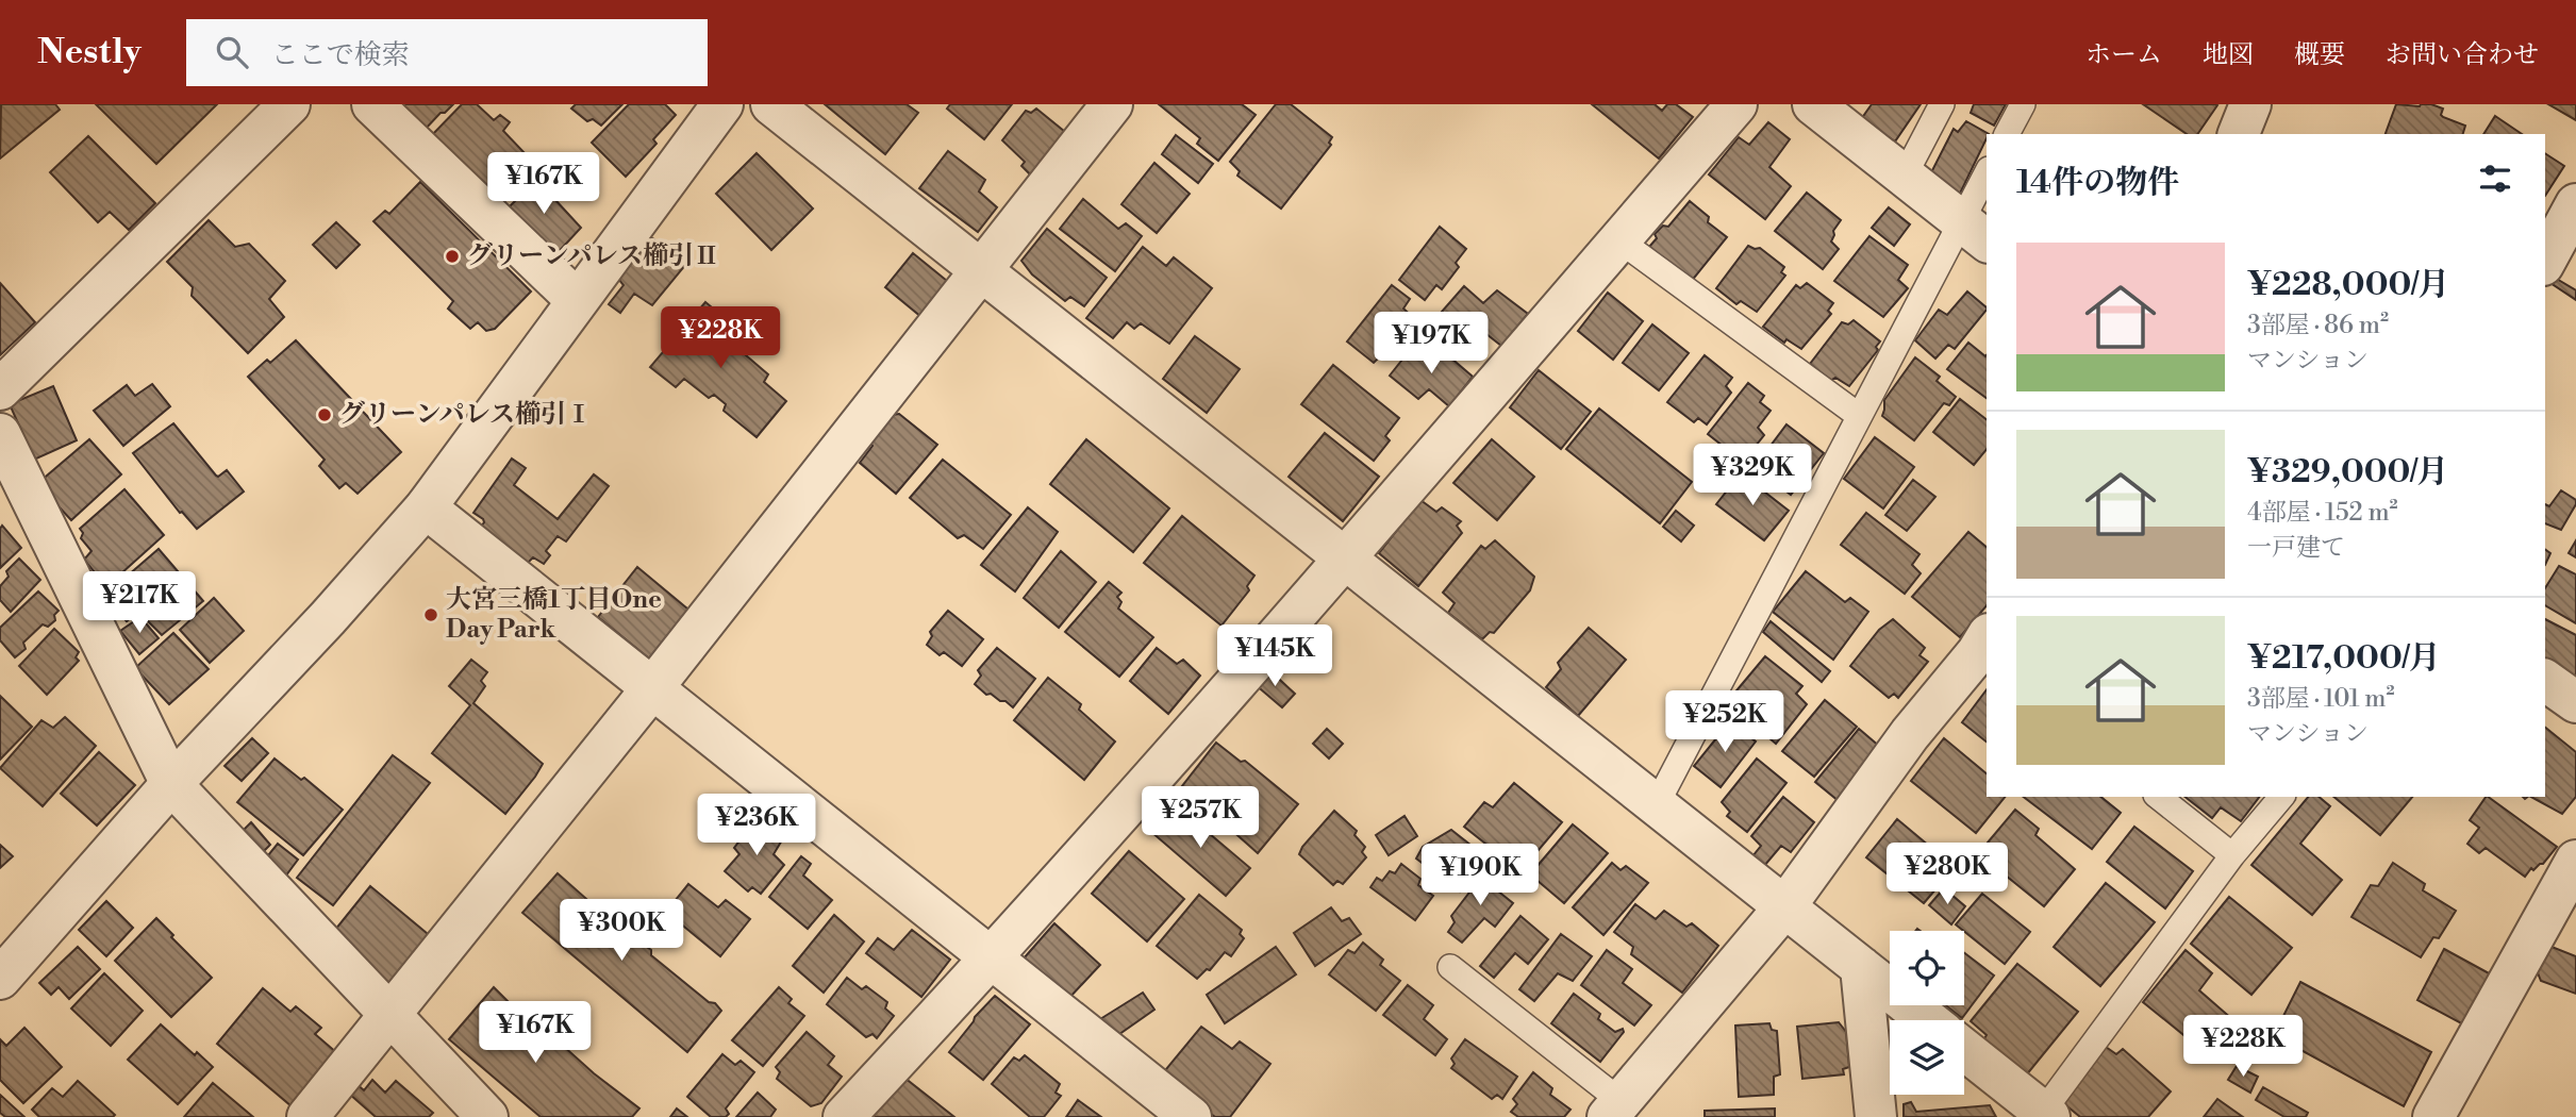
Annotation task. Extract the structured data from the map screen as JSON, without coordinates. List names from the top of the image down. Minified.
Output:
{"places":["グリーンパレス櫛引Ⅱ","グリーンパレス櫛引Ⅰ","大宮三橋1丁目One Day Park"],"page":{"header":"Nestly","search":"ここで検索","nav":["ホーム","地図","概要","お問い合わせ"],"heading":"14件の物件","price":["¥167K","¥228K","¥197K","¥329K","¥217K","¥145K","¥252K","¥257K","¥236K","¥280K","¥190K","¥300K","¥167K","¥228K"],"list":[{"name":"¥228,000/月","note":"3部屋 · 86 m² · マンション"},{"name":"¥329,000/月","note":"4部屋 · 152 m² · 一戸建て"},{"name":"¥217,000/月","note":"3部屋 · 101 m² · マンション"}]}}
